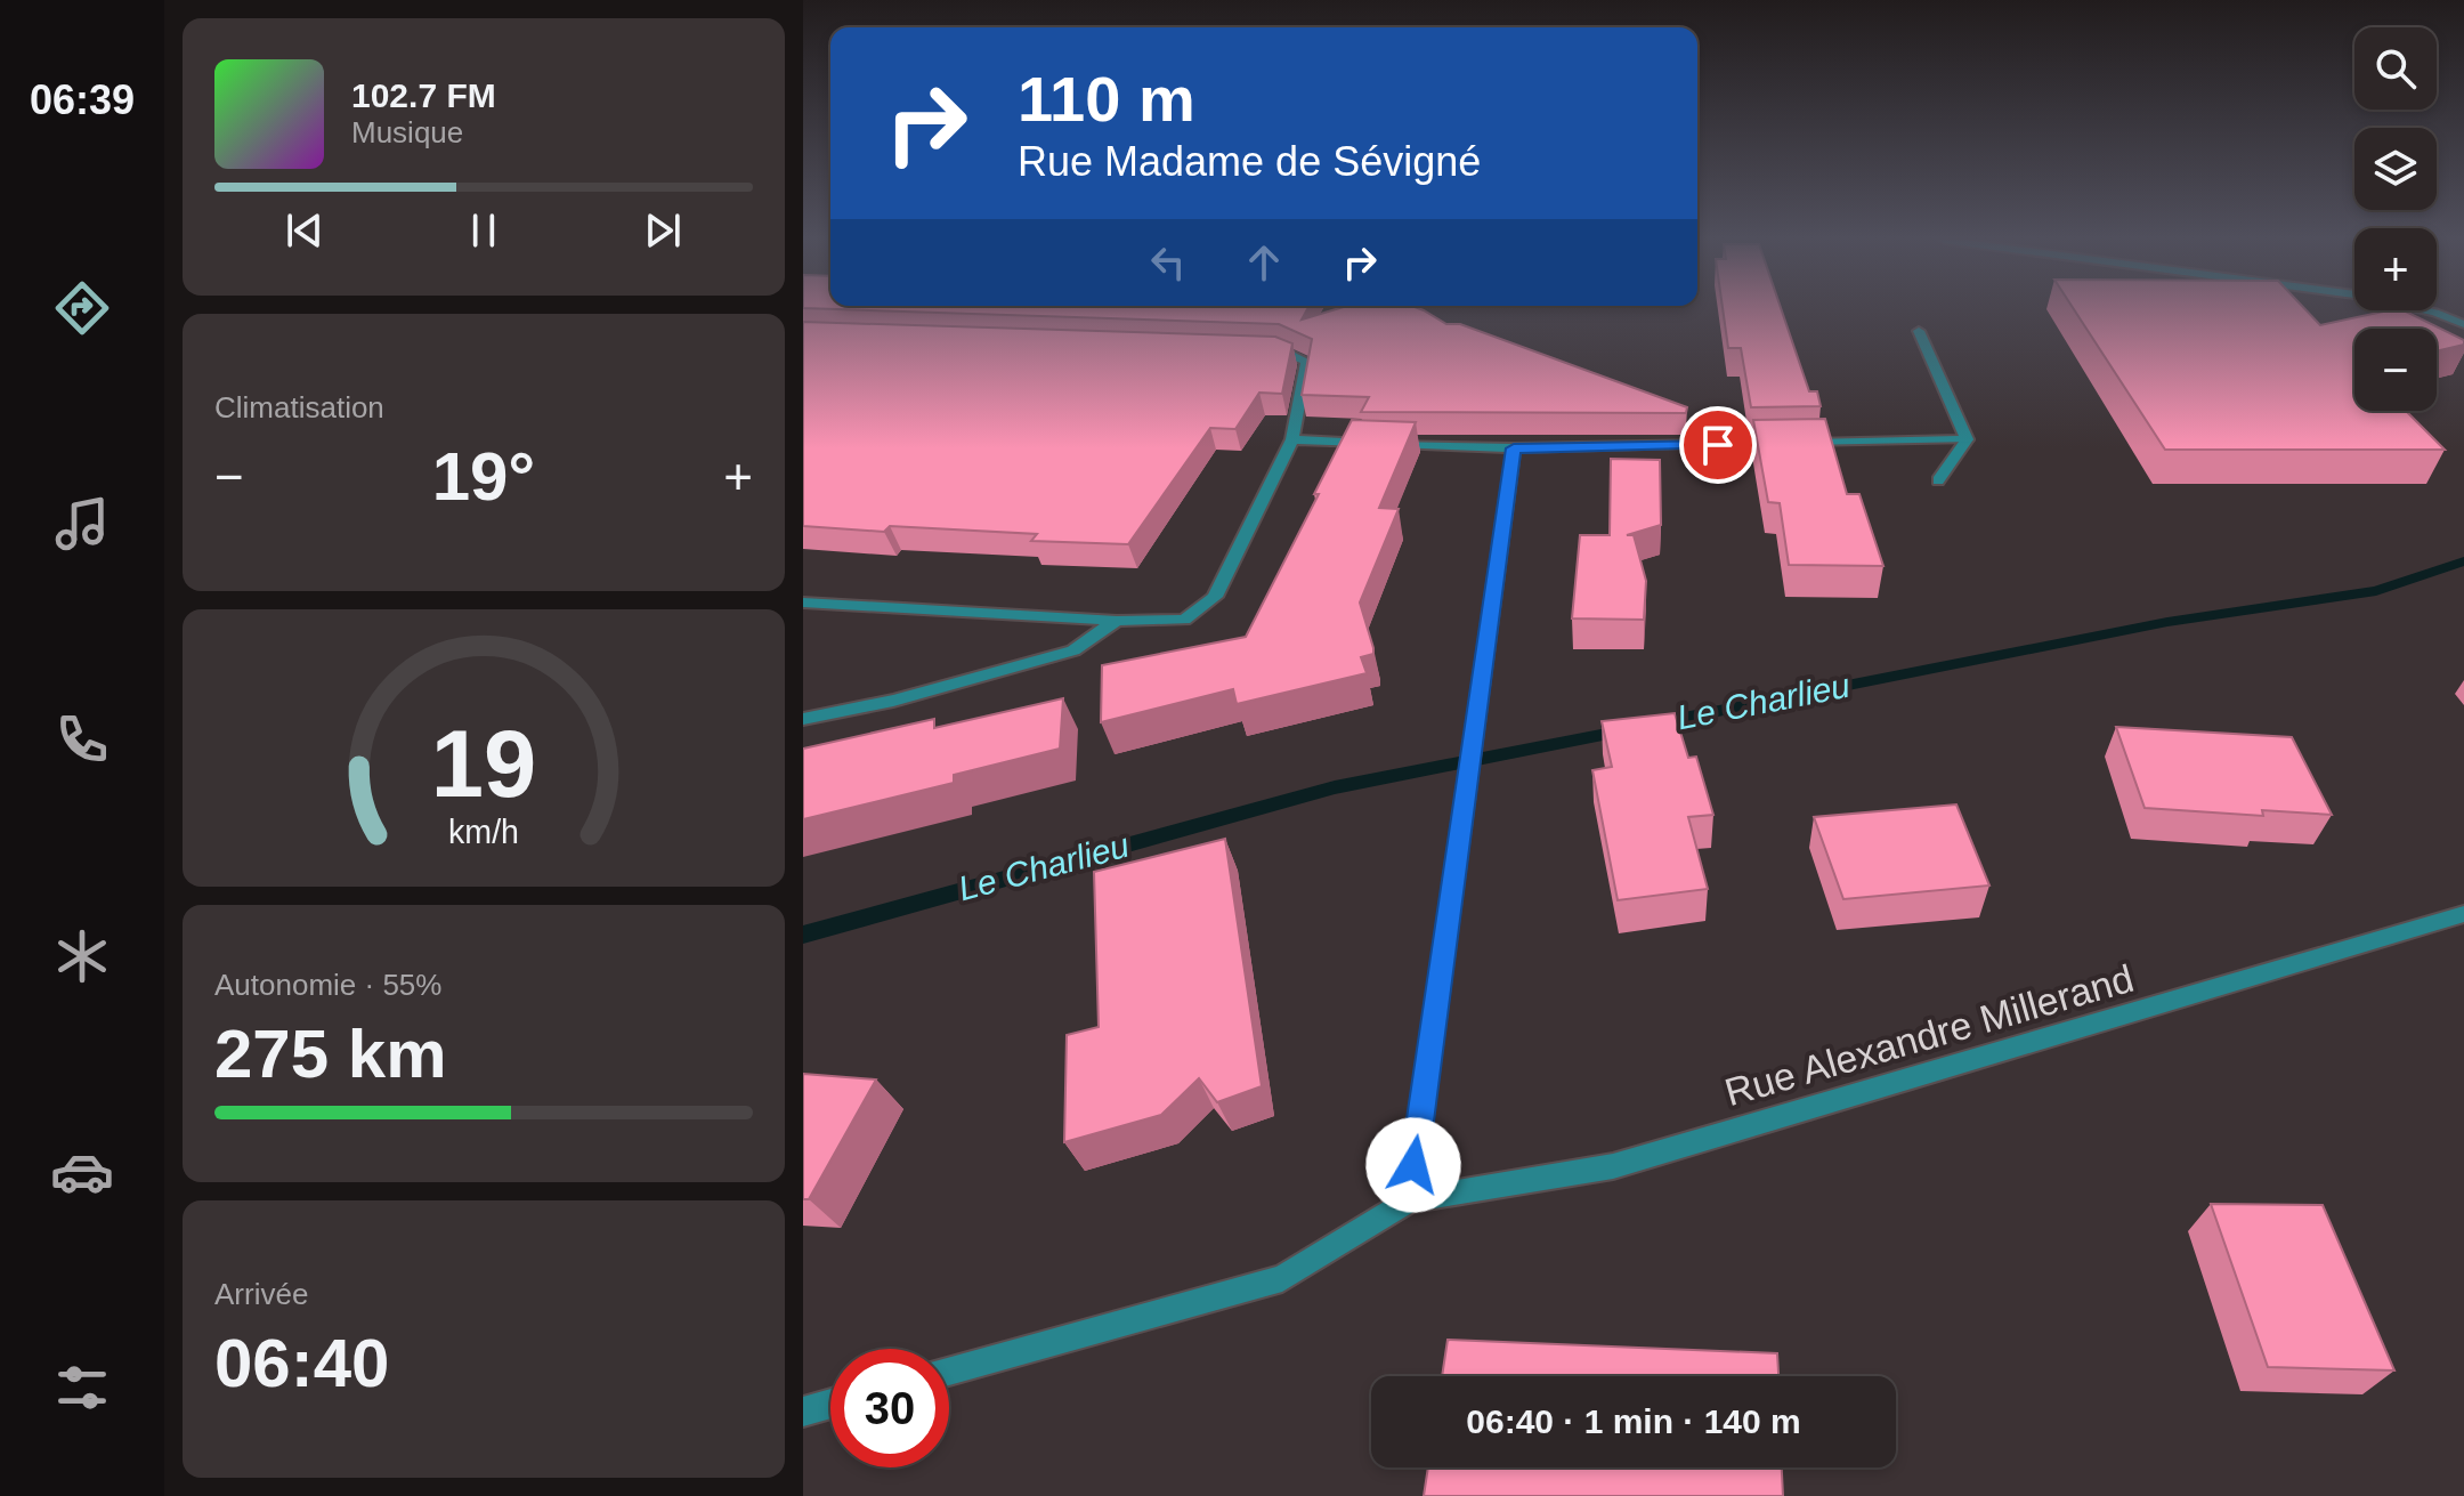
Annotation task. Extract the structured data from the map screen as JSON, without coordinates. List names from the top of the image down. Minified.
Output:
{"streets":{"street":["Rue Alexandre Millerand"]},"water":["Le Charlieu"],"page":{"tabs":"06:39","map_buttons":["+","−"],"turn":["110 m","Rue Madame de Sévigné"],"song":["102.7 FM","Musique"],"tile":["Climatisation",["Autonomie · 55%","275 km"],["Arrivée","06:40"]],"heat":["−","19°","+"],"limit":"30","trip":"06:40 · 1 min · 140 m","gauge":["19","km/h"]}}
